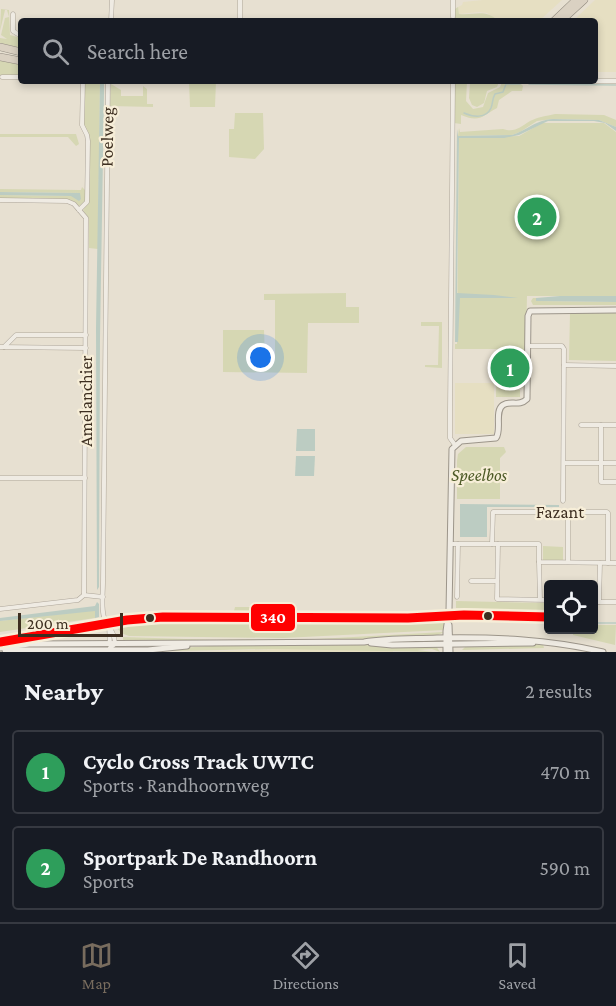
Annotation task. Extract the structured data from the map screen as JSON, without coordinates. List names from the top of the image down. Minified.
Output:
{"streets":{"street":["Poelweg","Amelanchier","Fazant"]},"parks":["Speelbos"],"lines":["transit line 340"],"scale_bar":"200 m","page":{"search":"Search here","pins":["2","1"],"scale":"200 m","heading":["Nearby","2 results"],"list":[{"mark":"1","name":"Cyclo Cross Track UWTC","note":"Sports · Randhoornweg","value":"470 m"},{"mark":"2","name":"Sportpark De Randhoorn","note":"Sports","value":"590 m"}],"nav":["Map","Directions","Saved"]}}
